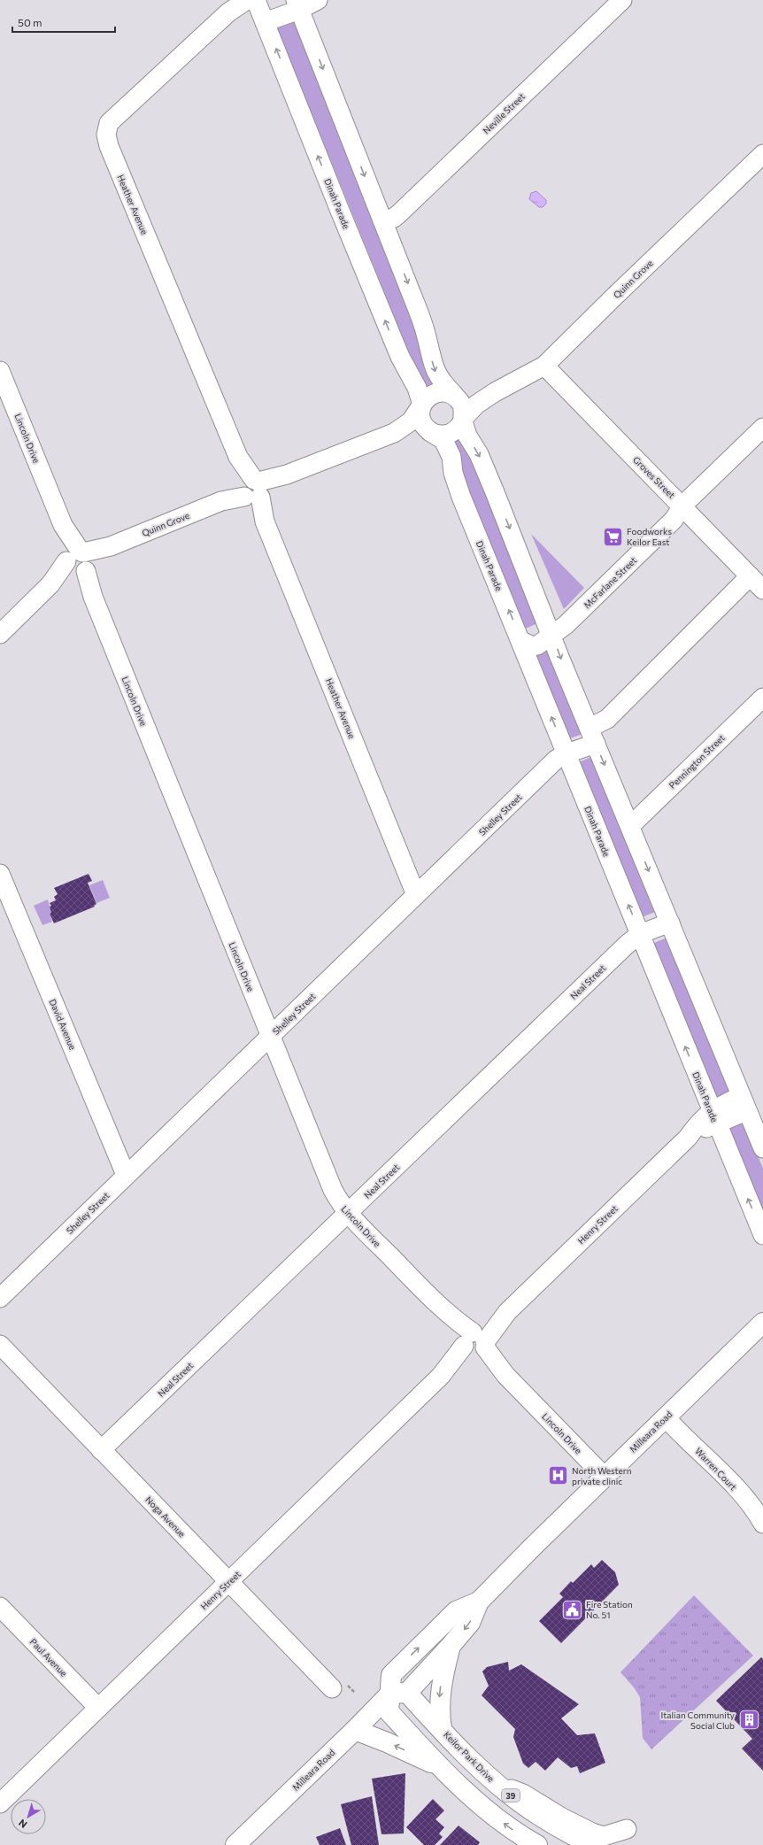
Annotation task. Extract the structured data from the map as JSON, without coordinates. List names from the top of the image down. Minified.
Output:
{"streets":{"main road":["Milleara Road","Keilor Park Drive","39"],"street":["Neville Street","Dinah Parade","Heather Avenue","Quinn Grove","Lincoln Drive","Groves Street","McFarlane Street","Pennington Street","Shelley Street","Neal Street","David Avenue","Henry Street","Warren Court","Noga Avenue","Paul Avenue"]},"crossings":[["Dinah Parade","Quinn Grove"],["Dinah Parade","McFarlane Street"],["Dinah Parade","Shelley Street"],["Dinah Parade","Neal Street"],["Dinah Parade","Henry Street"],["Heather Avenue","Quinn Grove"],["Heather Avenue","Shelley Street"],["Quinn Grove","Lincoln Drive"],["Quinn Grove","Groves Street"],["Lincoln Drive","Shelley Street"],["Lincoln Drive","Neal Street"],["Lincoln Drive","Henry Street"],["Lincoln Drive","Milleara Road"],["Groves Street","McFarlane Street"],["Groves Street","Shelley Street"],["Shelley Street","David Avenue"],["Neal Street","Noga Avenue"],["Henry Street","Noga Avenue"],["Henry Street","Paul Avenue"],["Milleara Road","Warren Court"],["Milleara Road","Keilor Park Drive"]],"places":{"supermarket":["Foodworks Keilor East"],"hospital":["North Western private clinic"],"public building":["Fire Station No. 51"],"building":["Italian Community Social Club"]},"scale_bar":"50 m","north":"bottom left"}
